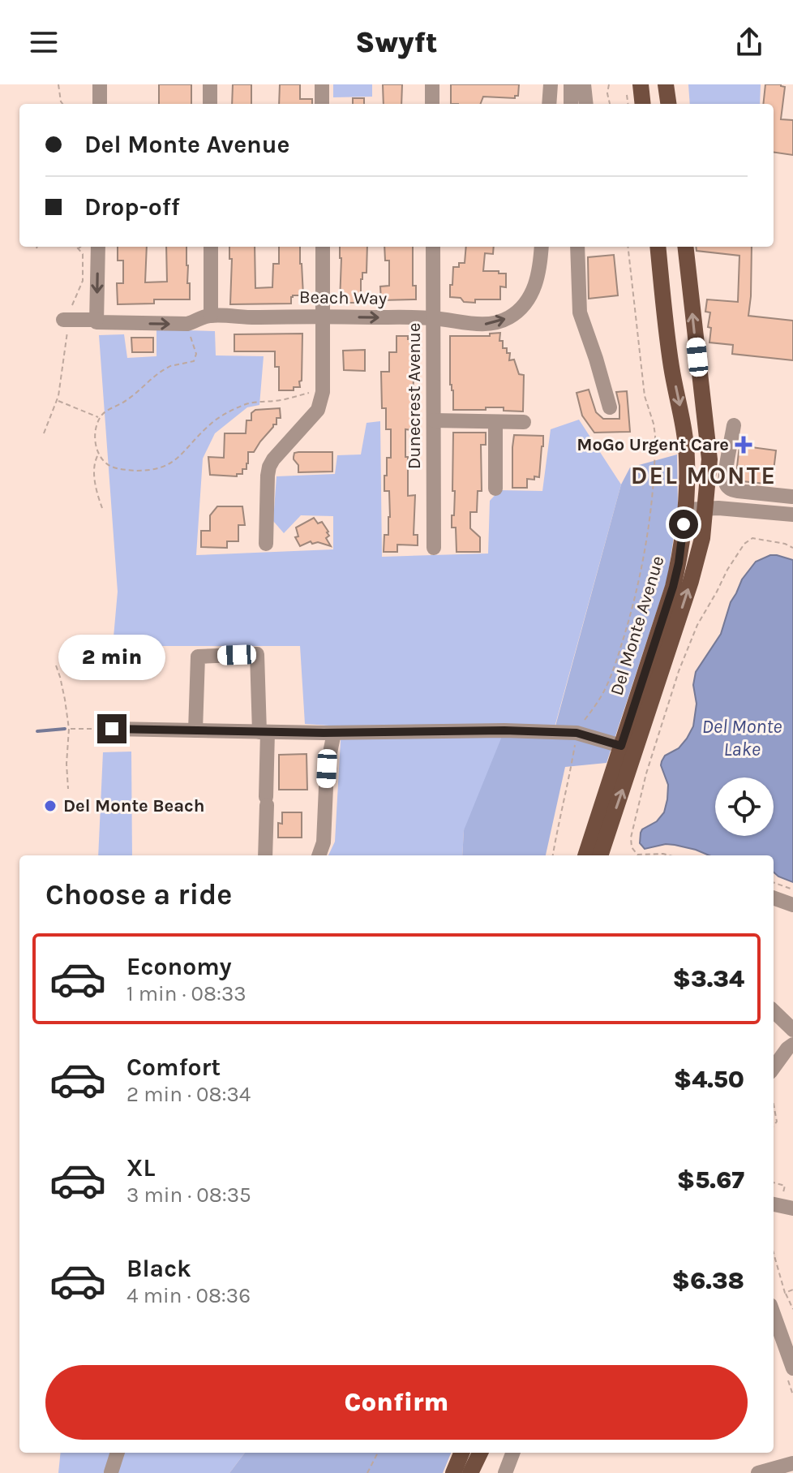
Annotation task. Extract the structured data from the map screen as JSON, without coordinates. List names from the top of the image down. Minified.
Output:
{"streets":{"main road":["Del Monte Avenue"],"street":["Beach Way","Dunecrest Avenue"]},"crossings":[["Beach Way","Dunecrest Avenue"]],"one_way":["Beach Way"],"districts":["DEL MONTE"],"water":["Del Monte Lake"],"places":{"health":["MoGo Urgent Care"],"other":["Del Monte Beach"]},"page":{"header":"Swyft","banner":["Del Monte Avenue","Drop-off"],"bubble":"2 min","heading":"Choose a ride","list":[{"name":"Economy","note":"1 min · 08:33","value":"$3.34"},{"name":"Comfort","note":"2 min · 08:34","value":"$4.50"},{"name":"XL","note":"3 min · 08:35","value":"$5.67"},{"name":"Black","note":"4 min · 08:36","value":"$6.38"}],"buttons":"Confirm"}}
